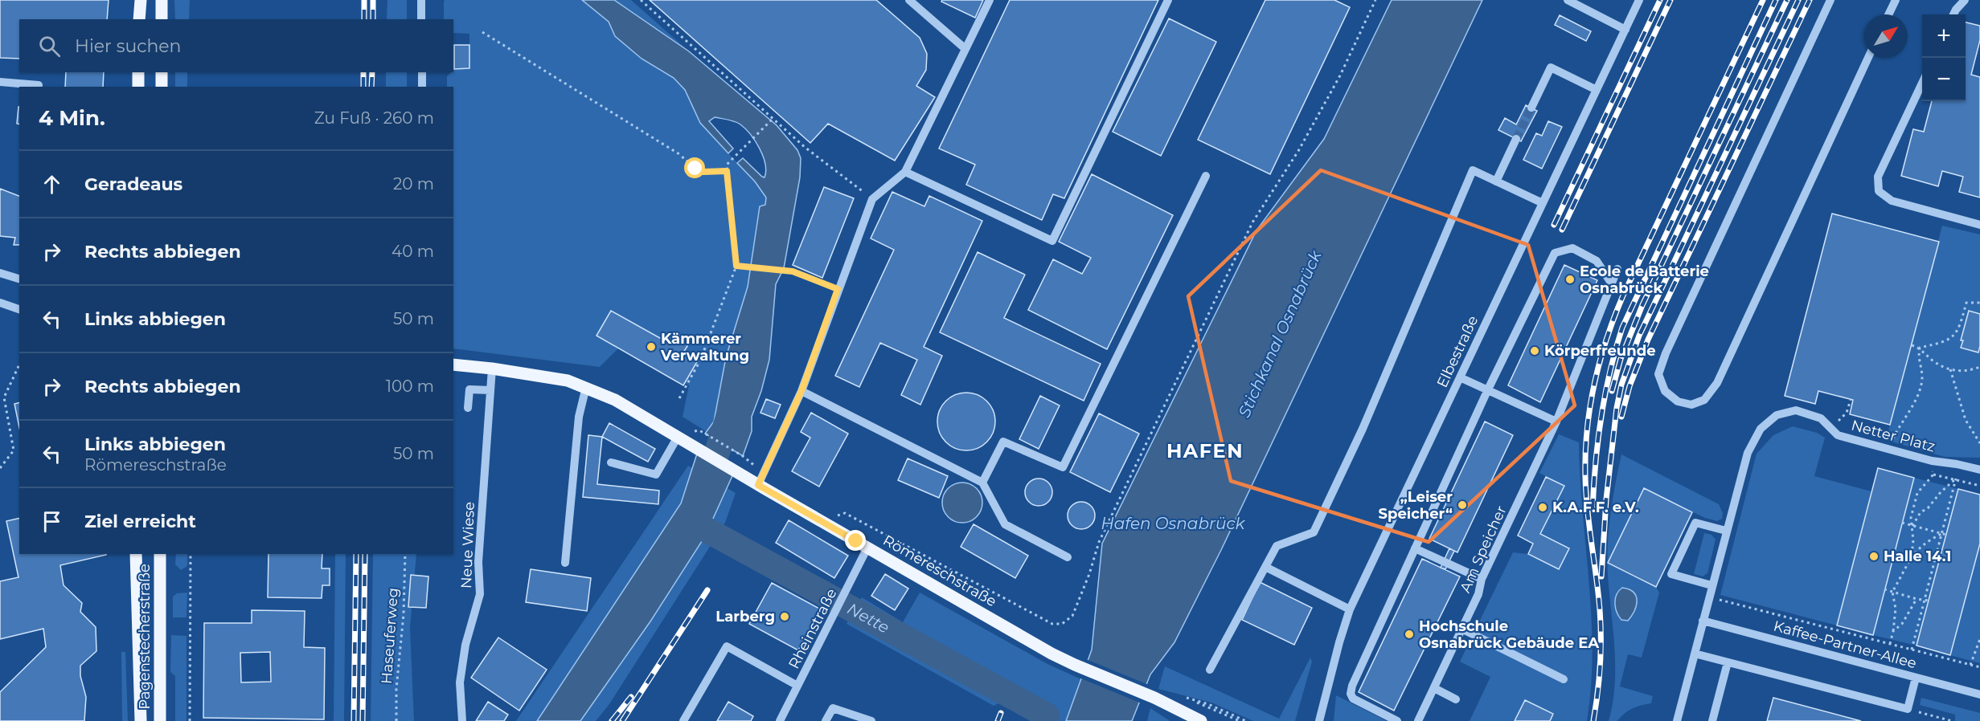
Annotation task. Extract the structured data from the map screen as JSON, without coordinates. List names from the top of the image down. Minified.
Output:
{"streets":{"main road":["Römereschstraße","Pagenstecherstraße"],"street":["Elbestraße","Netter Platz","Neue Wiese","Am Speicher","Rheinstraße","Kaffee-Partner-Allee"],"path":["Haseuferweg"]},"crossings":[["Neue Wiese","Römereschstraße"],["Römereschstraße","Rheinstraße"]],"districts":["HAFEN"],"water":["Stichkanal Osnabrück","Hafen Osnabrück","Nette"],"places":["Ecole de Batterie Osnabrück","Kämmerer Verwaltung","Körperfreunde","„Leiser Speicher“","K.A.F.F. e.V.","Halle 14.1","Larberg","Hochschule Osnabrück Gebäude EA"],"north":"top right","page":{"map_buttons":["+","−"],"search":"Hier suchen","heading":["4 Min.","Zu Fuß · 260 m"],"list":[["Geradeaus","20 m"],["Rechts abbiegen","40 m"],["Links abbiegen","50 m"],["Rechts abbiegen","100 m"],["Links abbiegen","Römereschstraße","50 m"],"Ziel erreicht"]}}
